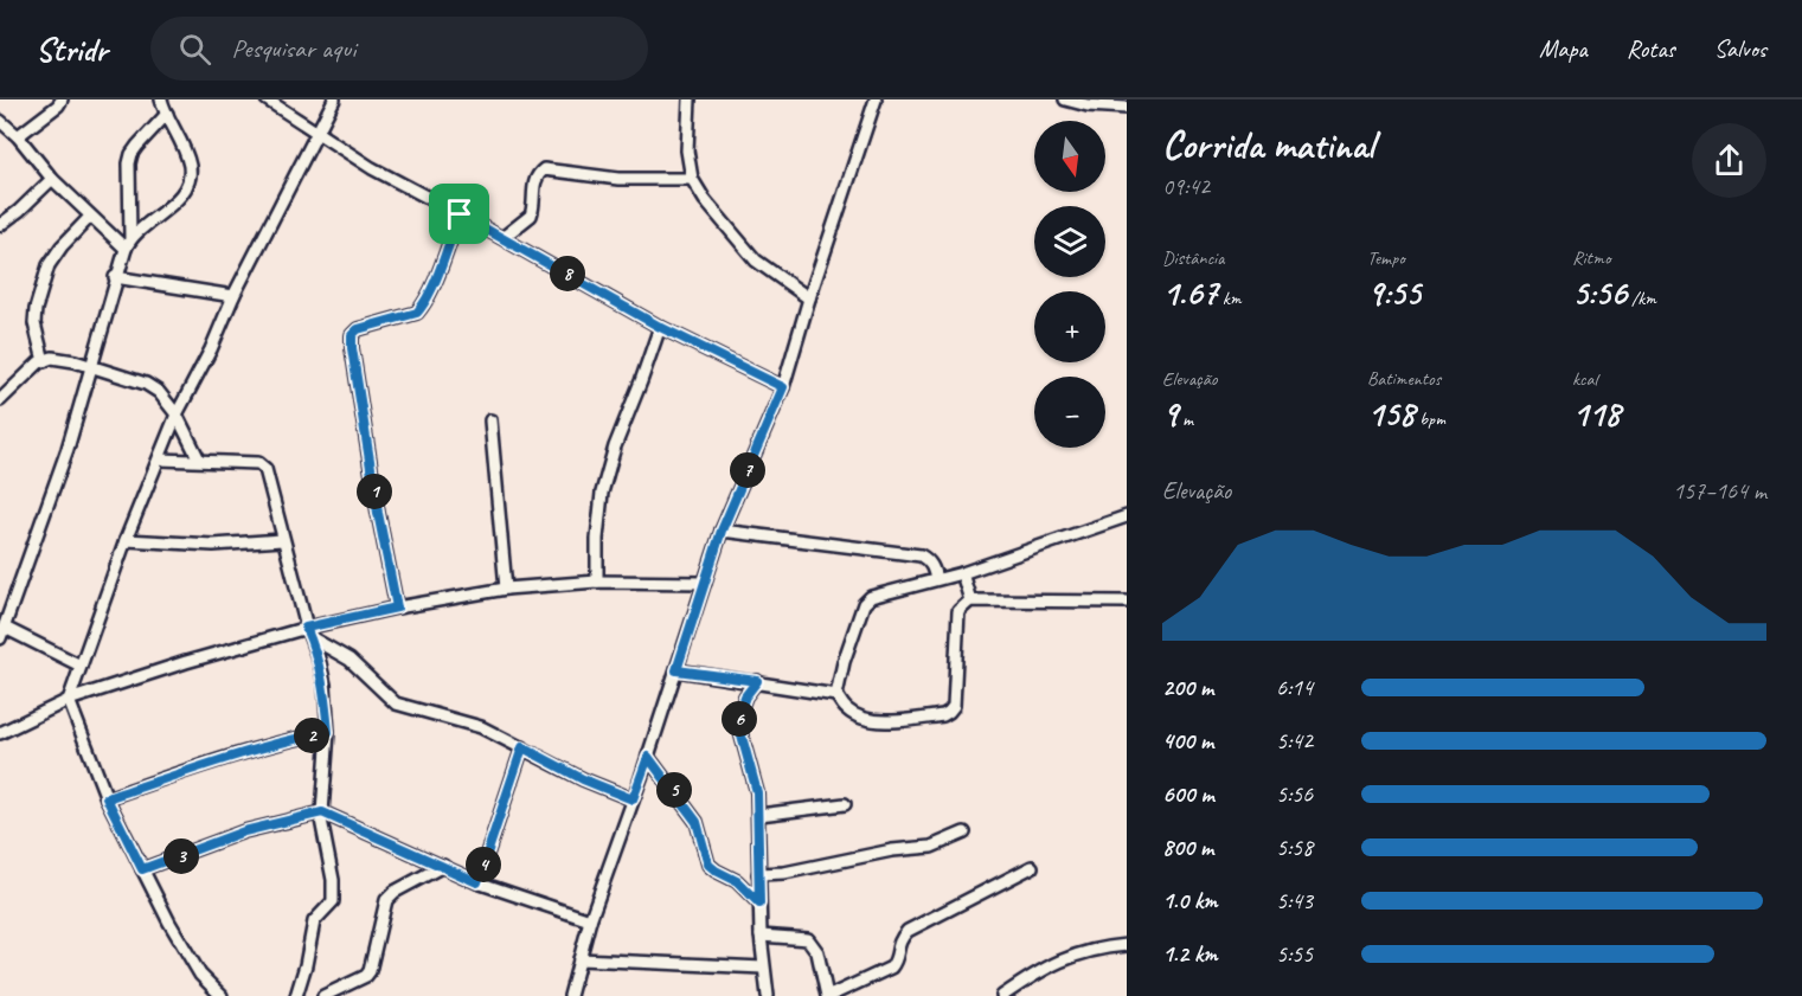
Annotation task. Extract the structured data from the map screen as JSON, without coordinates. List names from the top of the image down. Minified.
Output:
{"north":"bottom","page":{"header":"Stridr","search":"Pesquisar aqui","nav":["Mapa","Rotas","Salvos"],"heading":["Corrida matinal","09:42"],"map_buttons":["+","−"],"stats":[["Distância","1.67 km"],["Tempo","9:55"],["Ritmo","5:56 /km"],["Elevação","9 m"],["Batimentos","158 bpm"],["kcal","118"]],"pins":["8","7","1","6","2","5","3","4"],"chart":["Elevação","157–164 m"],"list":[{"name":"200 m","note":"6:14"},{"name":"400 m","note":"5:42"},{"name":"600 m","note":"5:56"},{"name":"800 m","note":"5:58"},{"name":"1.0 km","note":"5:43"},{"name":"1.2 km","note":"5:55"}]}}
